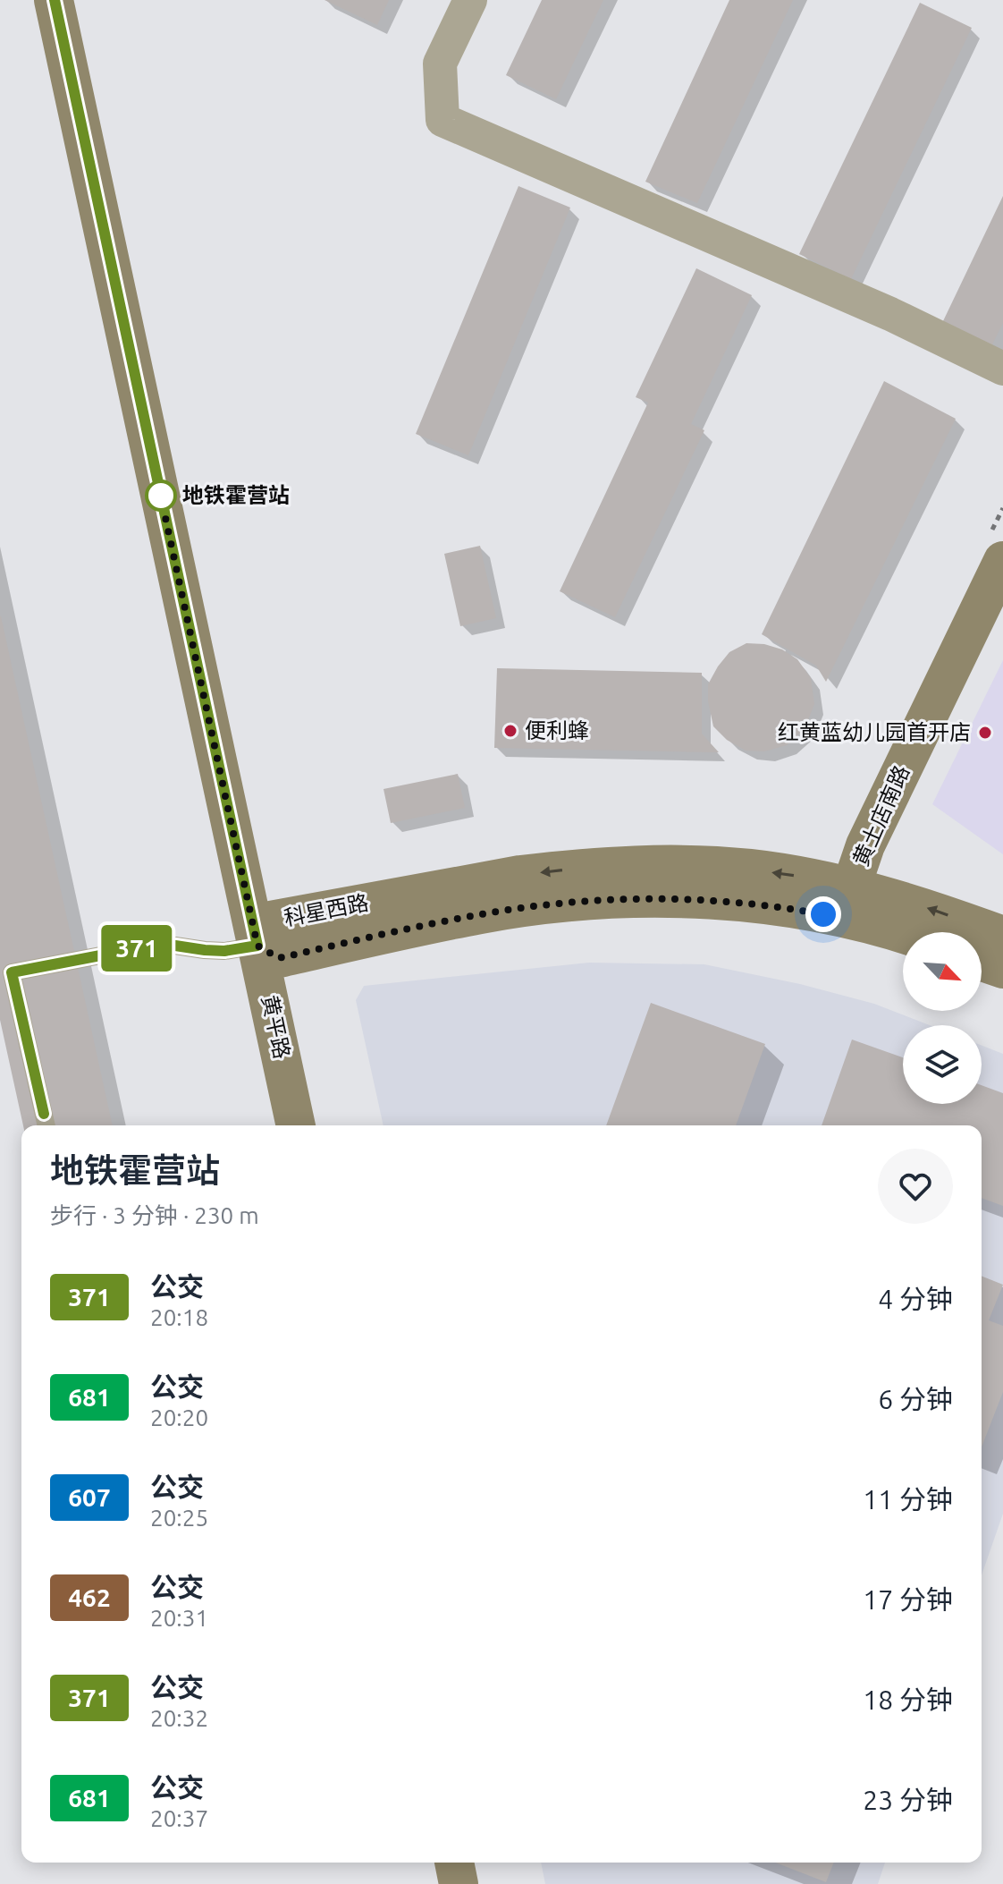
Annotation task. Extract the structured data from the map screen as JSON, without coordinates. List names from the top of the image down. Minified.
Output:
{"streets":{"main road":["黄土店南路","科星西路","黄平路"]},"crossings":[["黄土店南路","科星西路"],["科星西路","黄平路"]],"places":["地铁霍营站","便利蜂","红黄蓝幼儿园首开店"],"lines":["bus line 371"],"north":"bottom right","page":{"on_map":"371","heading":["地铁霍营站","步行 · 3 分钟 · 230 m"],"list":[{"mark":"371","name":"公交","note":"20:18","value":"4 分钟"},{"mark":"681","name":"公交","note":"20:20","value":"6 分钟"},{"mark":"607","name":"公交","note":"20:25","value":"11 分钟"},{"mark":"462","name":"公交","note":"20:31","value":"17 分钟"},{"mark":"371","name":"公交","note":"20:32","value":"18 分钟"},{"mark":"681","name":"公交","note":"20:37","value":"23 分钟"}]}}
